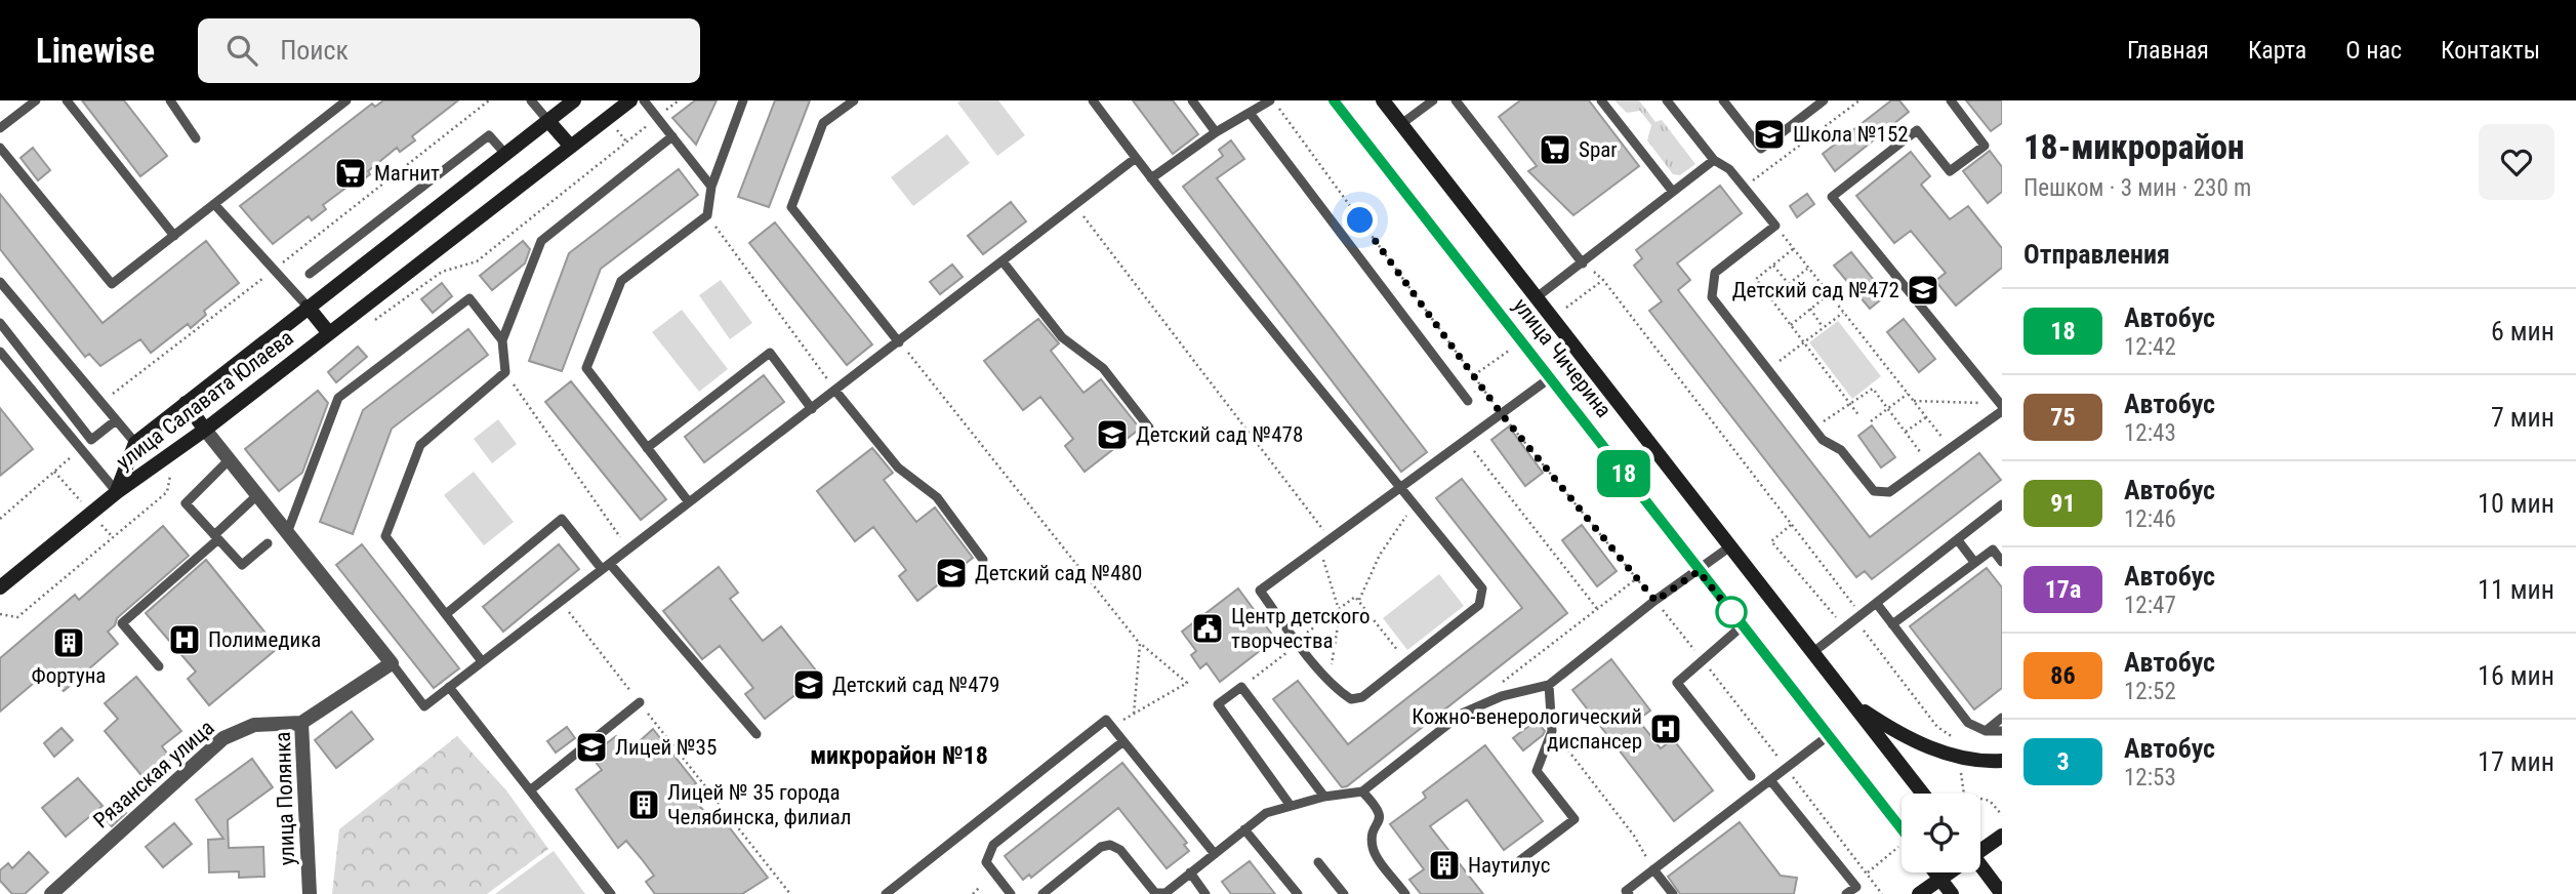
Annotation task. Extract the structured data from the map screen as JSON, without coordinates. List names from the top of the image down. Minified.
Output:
{"streets":{"main road":["улица Чичерина","улица Салавата Юлаева"],"street":["Рязанская улица","улица Полянка"]},"crossings":[["Рязанская улица","улица Полянка"]],"districts":["микрорайон №18"],"places":{"school or university":["Школа №152","Детский сад №472","Детский сад №478","Детский сад №480","Детский сад №479","Лицей №35"],"supermarket":["Spar","Магнит"],"public building":["Центр детского творчества"],"hospital":["Полимедика","Кожно-венерологический диспансер"],"building":["Фортуна","Лицей № 35 города Челябинска, филиал","Наутилус"]},"lines":["bus line 18"],"page":{"header":"Linewise","search":"Поиск","nav":["Главная","Карта","О нас","Контакты"],"on_map":"18","heading":[["18-микрорайон","Пешком · 3 мин · 230 m"],"Отправления"],"list":[{"mark":"18","name":"Автобус","note":"12:42","value":"6 мин"},{"mark":"75","name":"Автобус","note":"12:43","value":"7 мин"},{"mark":"91","name":"Автобус","note":"12:46","value":"10 мин"},{"mark":"17a","name":"Автобус","note":"12:47","value":"11 мин"},{"mark":"86","name":"Автобус","note":"12:52","value":"16 мин"},{"mark":"3","name":"Автобус","note":"12:53","value":"17 мин"}]}}
